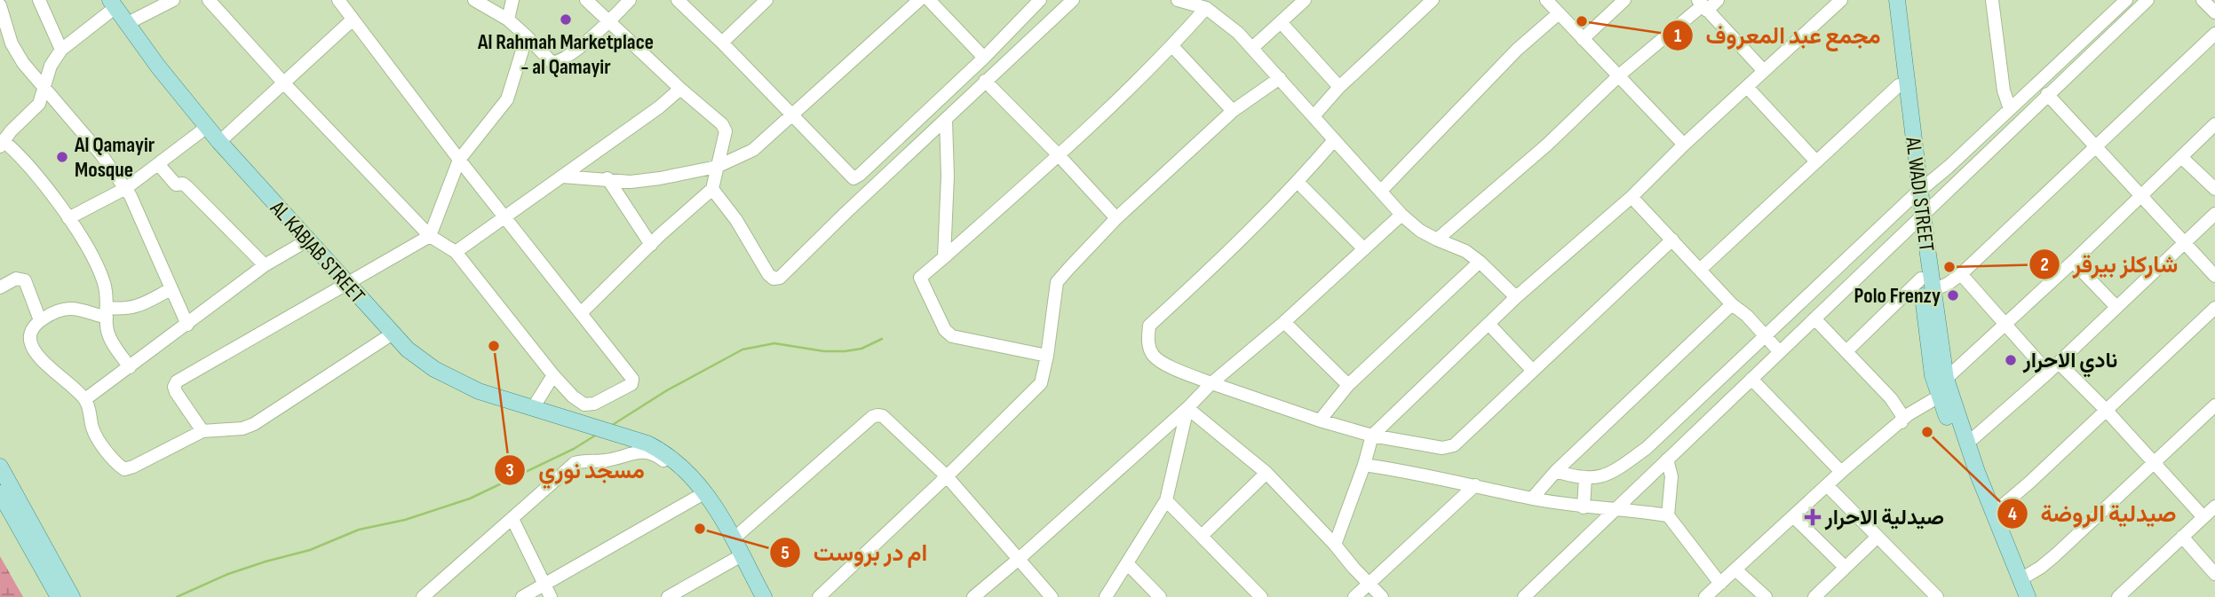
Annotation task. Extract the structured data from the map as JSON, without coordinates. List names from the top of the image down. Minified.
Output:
{"streets":{"main road":["AL WADI STREET","AL KABJAB STREET"]},"places":{"other":["Al Rahmah Marketplace - al Qamayir","مجمع عبد المعروف","Al Qamayir Mosque","شاركلز بيرقر","Polo Frenzy","مسجد نوري","نادي الاحرار","صيدلية الروضة","ام در بروست"],"health":["صيدلية الاحرار"]}}
